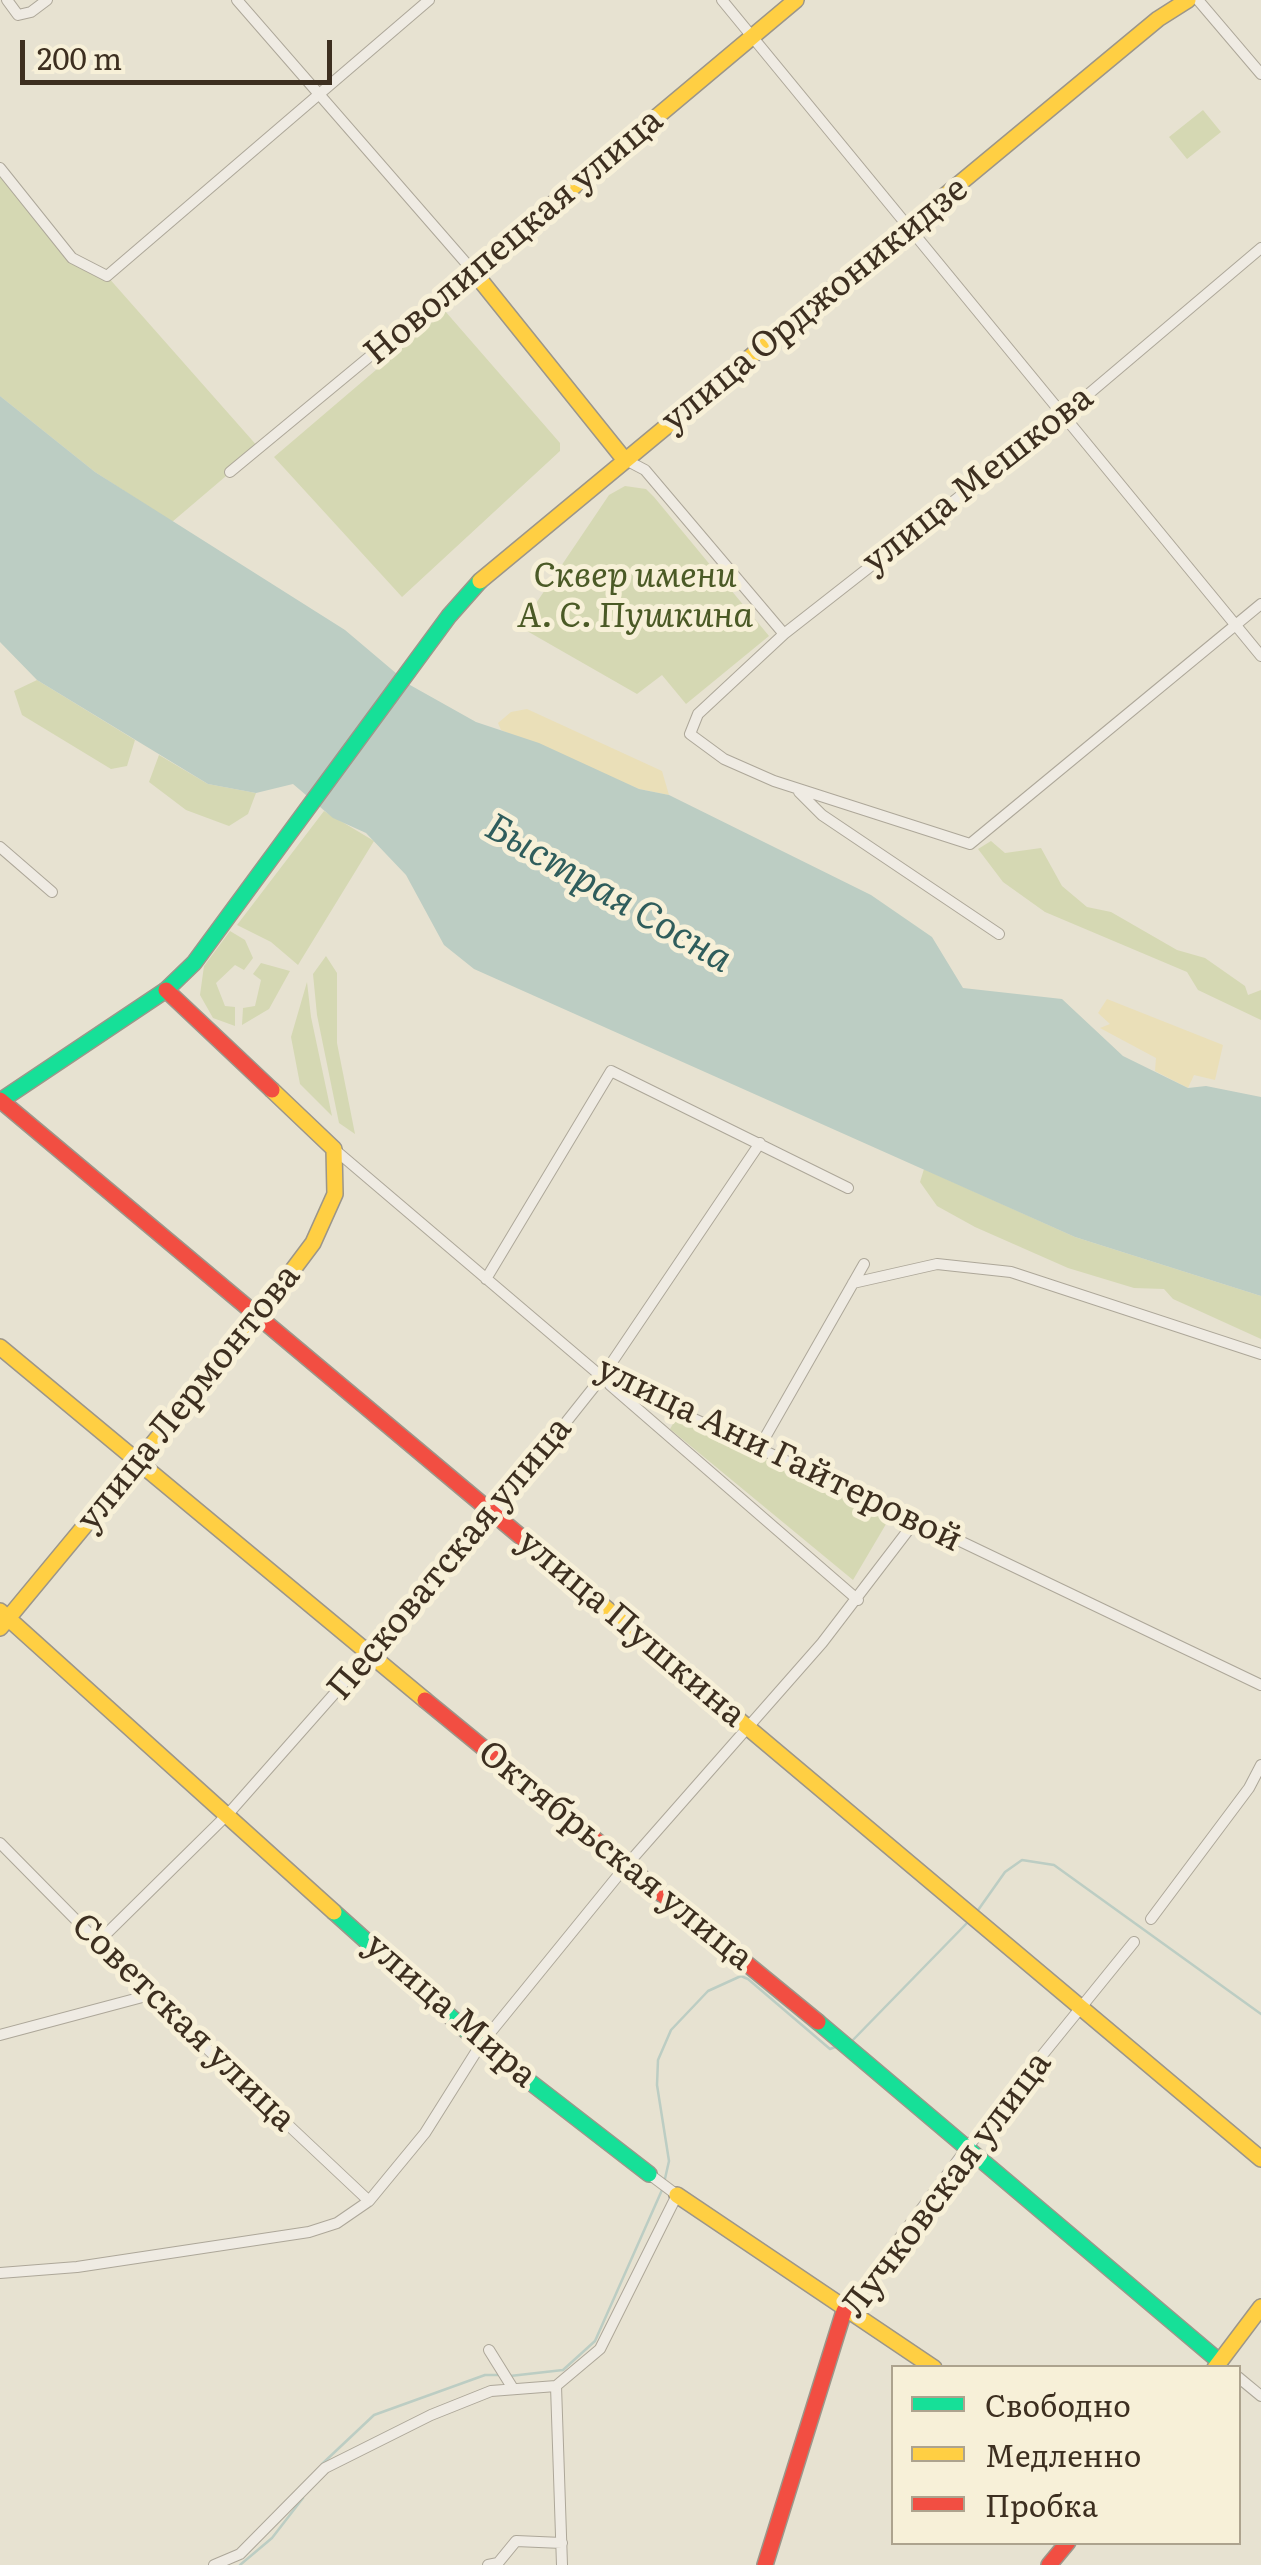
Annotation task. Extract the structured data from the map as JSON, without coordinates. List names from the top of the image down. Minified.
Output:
{"streets":{"street":["Новолипецкая улица","улица Орджоникидзе","улица Мешкова","улица Лермонтова","улица Ани Гайтеровой","Песковатская улица","улица Пушкина","Октябрьская улица","улица Мира","Советская улица","Лучковская улица"]},"crossings":[["улица Орджоникидзе","улица Ани Гайтеровой"],["улица Орджоникидзе","улица Пушкина"],["улица Лермонтова","улица Ани Гайтеровой"],["улица Лермонтова","улица Пушкина"],["улица Лермонтова","Октябрьская улица"],["улица Лермонтова","улица Мира"],["улица Ани Гайтеровой","Песковатская улица"],["Песковатская улица","улица Пушкина"],["Песковатская улица","Октябрьская улица"],["Песковатская улица","улица Мира"],["Песковатская улица","Советская улица"],["улица Пушкина","Лучковская улица"],["Октябрьская улица","Лучковская улица"],["улица Мира","Лучковская улица"]],"water":["Быстрая Сосна"],"parks":["Сквер имени А. С. Пушкина"],"legend":["Свободно","Медленно","Пробка"],"scale_bar":"200 m"}
